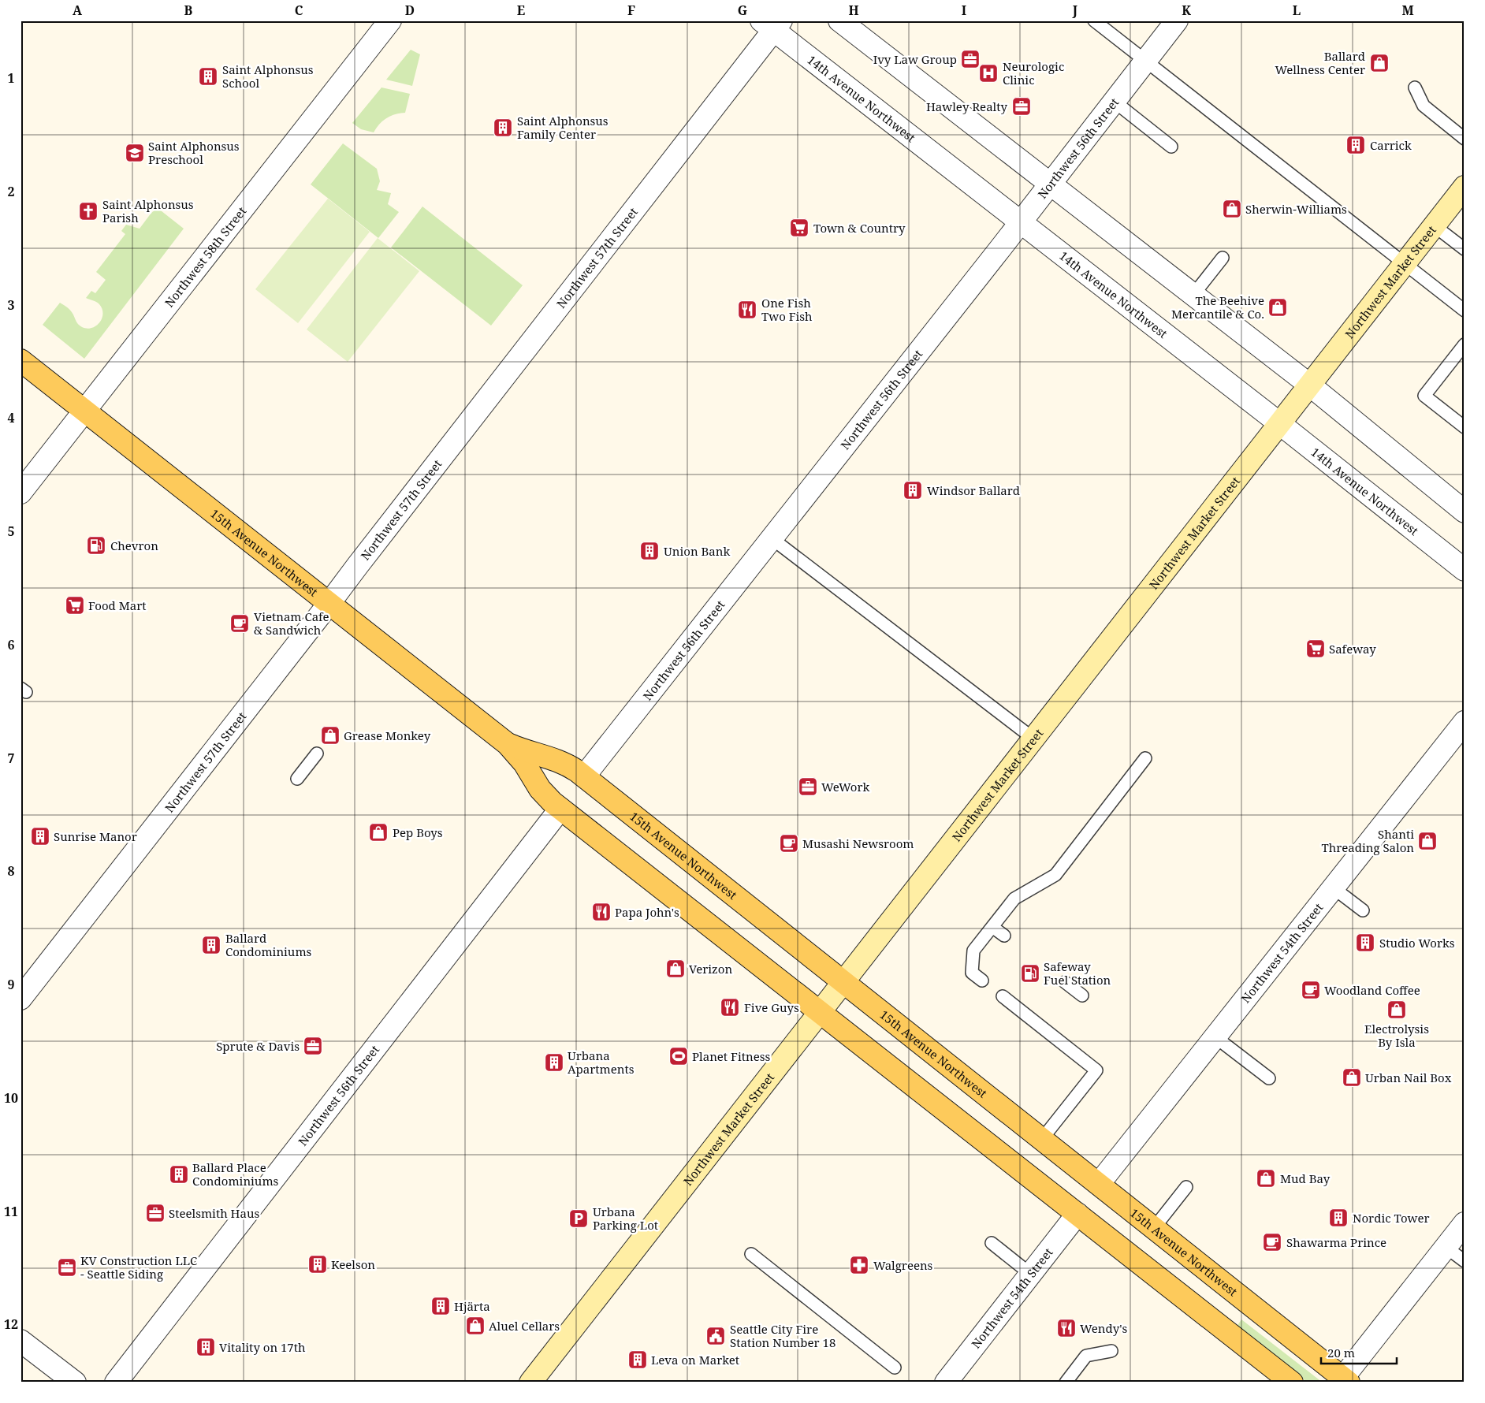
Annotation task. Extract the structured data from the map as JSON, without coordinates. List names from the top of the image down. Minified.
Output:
{"streets":{"main road":["Northwest Market Street","15th Avenue Northwest"],"street":["14th Avenue Northwest","Northwest 56th Street","Northwest 58th Street","Northwest 57th Street","Northwest 54th Street"]},"crossings":[["14th Avenue Northwest","Northwest 56th Street"],["14th Avenue Northwest","Northwest 57th Street"],["14th Avenue Northwest","Northwest Market Street"],["Northwest 56th Street","15th Avenue Northwest"],["Northwest 58th Street","15th Avenue Northwest"],["Northwest 57th Street","15th Avenue Northwest"],["Northwest Market Street","15th Avenue Northwest"],["15th Avenue Northwest","Northwest 54th Street"]],"places":{"office":["Ivy Law Group","Hawley Realty","WeWork","Sprute & Davis","Steelsmith Haus","KV Construction LLC - Seattle Siding"],"shop":["Ballard Wellness Center","Sherwin-Williams","The Beehive Mercantile & Co.","Grease Monkey","Pep Boys","Shanti Threading Salon","Verizon","Electrolysis By Isla","Urban Nail Box","Mud Bay","Aluel Cellars"],"hospital":["Neurologic Clinic"],"building":["Saint Alphonsus School","Saint Alphonsus Family Center","Carrick","Windsor Ballard","Union Bank","Sunrise Manor","Studio Works","Ballard Condominiums","Urbana Apartments","Ballard Place Condominiums","Nordic Tower","Keelson","Hjärta","Vitality on 17th","Leva on Market"],"school or university":["Saint Alphonsus Preschool"],"church":["Saint Alphonsus Parish"],"supermarket":["Town & Country","Food Mart","Safeway"],"restaurant":["One Fish Two Fish","Papa John's","Five Guys","Wendy's"],"fuel station":["Chevron","Safeway Fuel Station"],"cafe":["Vietnam Cafe & Sandwich","Musashi Newsroom","Woodland Coffee","Shawarma Prince"],"sports":["Planet Fitness"],"parking":["Urbana Parking Lot"],"pharmacy":["Walgreens"],"public building":["Seattle City Fire Station Number 18"]},"scale_bar":"20 m","grid":{"columns":["A","B","C","D","E","F","G","H","I","J","K","L","M"],"rows":["1","2","3","4","5","6","7","8","9","10","11","12"]}}
